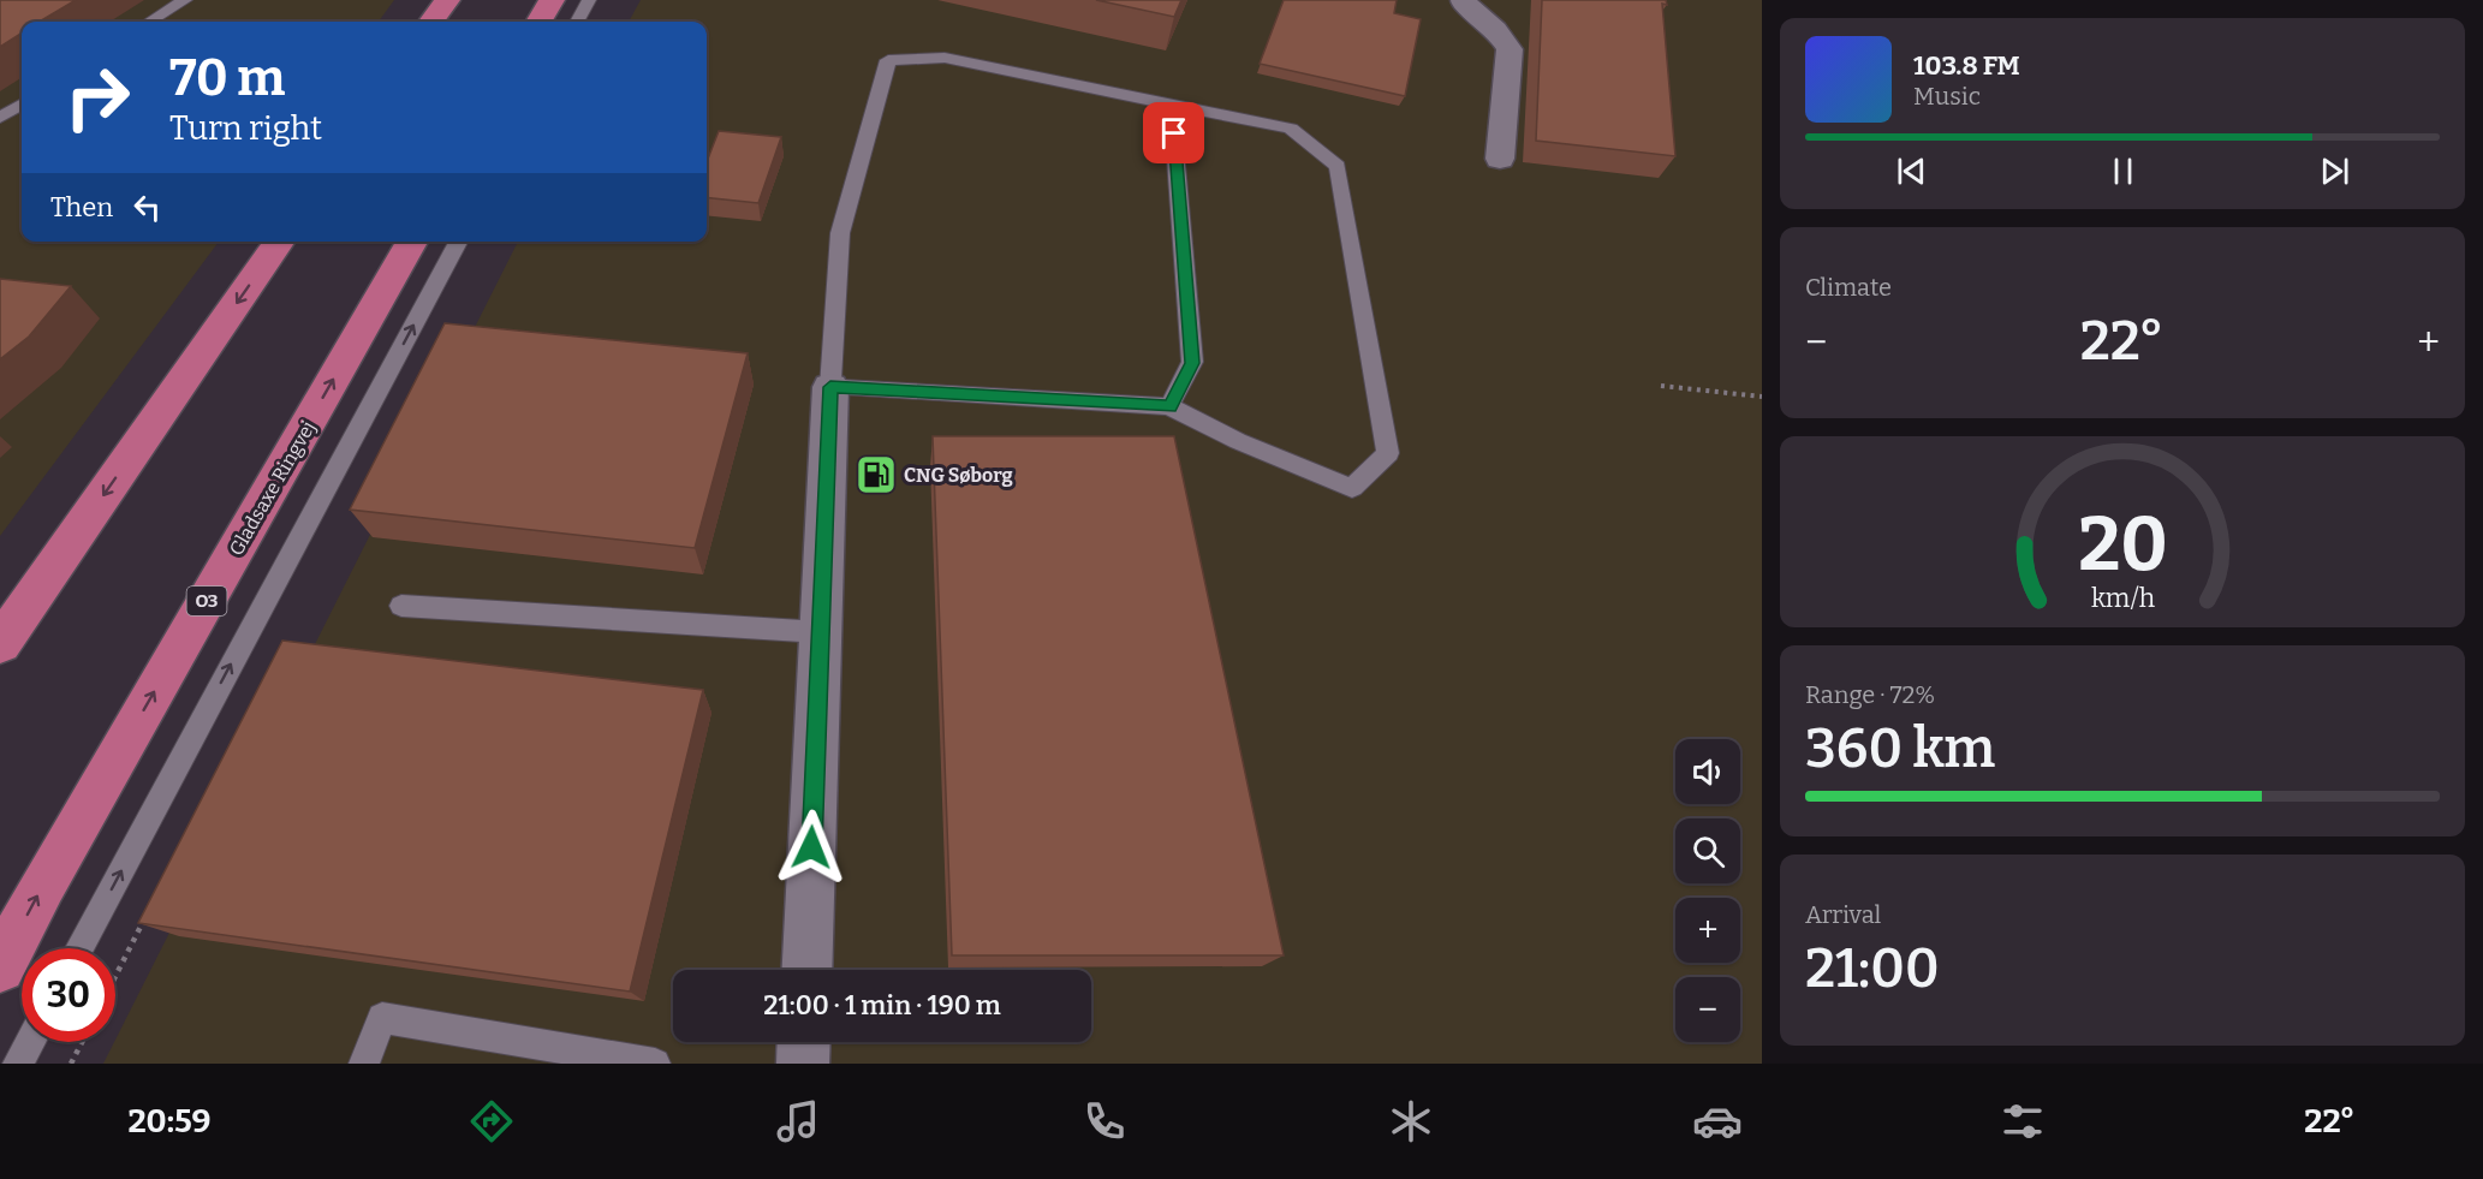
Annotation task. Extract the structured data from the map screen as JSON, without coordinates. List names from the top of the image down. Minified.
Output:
{"streets":{"main road":["Gladsaxe Ringvej","O3"]},"places":{"fuel station":["CNG Søborg"]},"page":{"turn":["70 m","Turn right"],"song":["103.8 FM","Music"],"then":"Then","tile":["Climate",["Range · 72%","360 km"],["Arrival","21:00"]],"heat":["−","22°","+"],"map_buttons":["+","−"],"limit":"30","trip":"21:00 · 1 min · 190 m","tabs":["20:59","22°"],"gauge":["20","km/h"]}}
